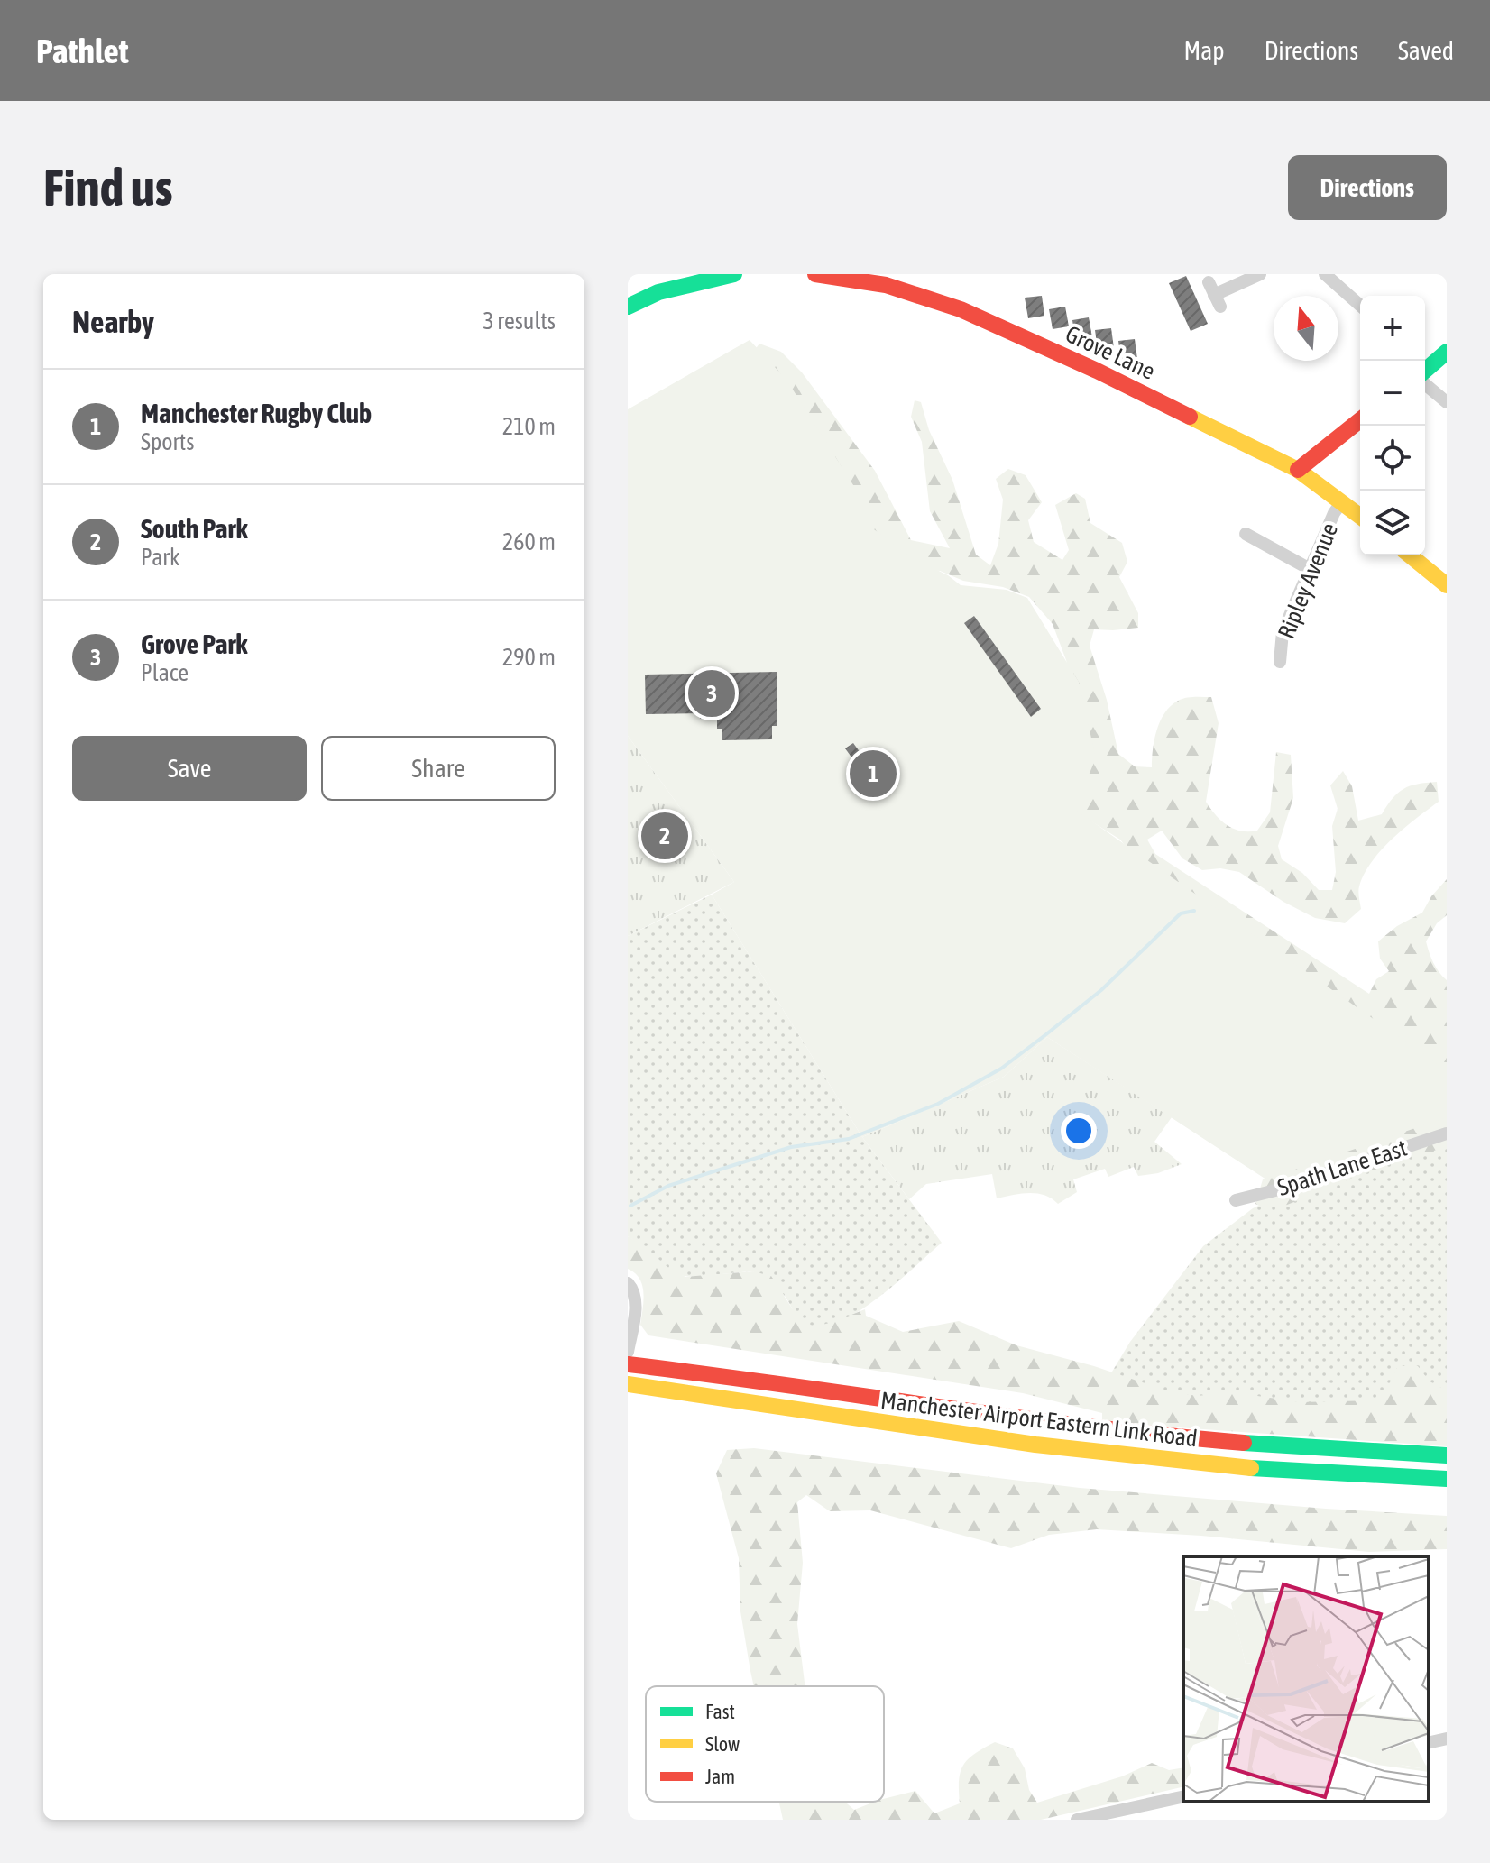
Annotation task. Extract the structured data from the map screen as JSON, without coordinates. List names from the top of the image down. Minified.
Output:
{"streets":{"main road":["Grove Lane","Manchester Airport Eastern Link Road"],"street":["Ripley Avenue","Spath Lane East"]},"crossings":[["Grove Lane","Ripley Avenue"]],"legend":["Fast","Slow","Jam"],"north":"top","page":{"header":"Pathlet","nav":["Map","Directions","Saved"],"buttons":["Directions",["Save","Share"]],"title":"Find us","heading":["Nearby","3 results"],"map_buttons":["+","−"],"list":[{"mark":"1","name":"Manchester Rugby Club","note":"Sports","value":"210 m"},{"mark":"2","name":"South Park","note":"Park","value":"260 m"},{"mark":"3","name":"Grove Park","note":"Place","value":"290 m"}],"pins":["3","1","2"]}}
